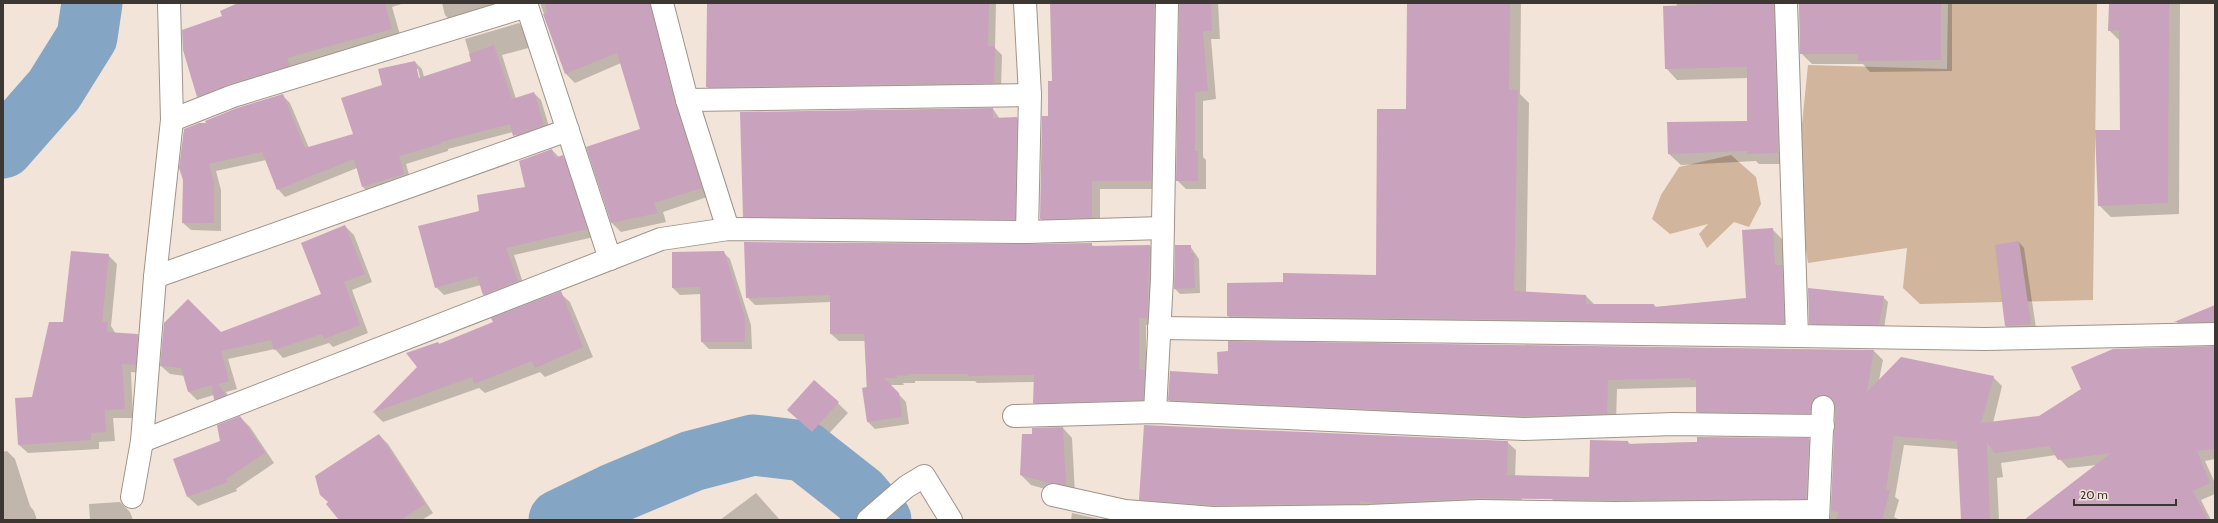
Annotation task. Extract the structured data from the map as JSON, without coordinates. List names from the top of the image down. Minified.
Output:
{"scale_bar":"20 m"}
